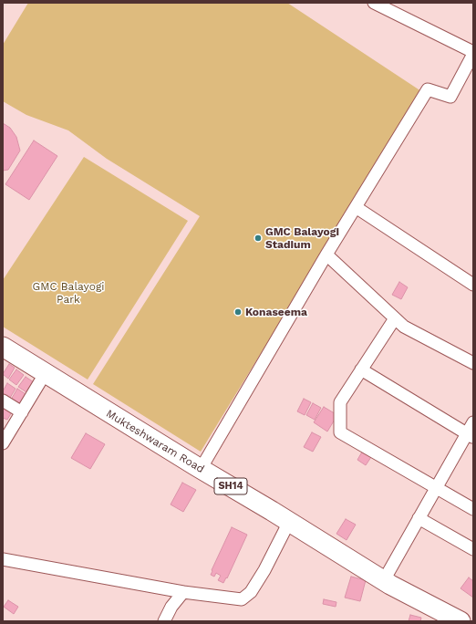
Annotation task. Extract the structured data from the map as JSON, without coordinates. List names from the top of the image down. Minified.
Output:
{"streets":{"main road":["Mukteshwaram Road","SH14"]},"parks":["GMC Balayogi Park"],"places":["GMC Balayogi Stadium","Konaseema"]}
